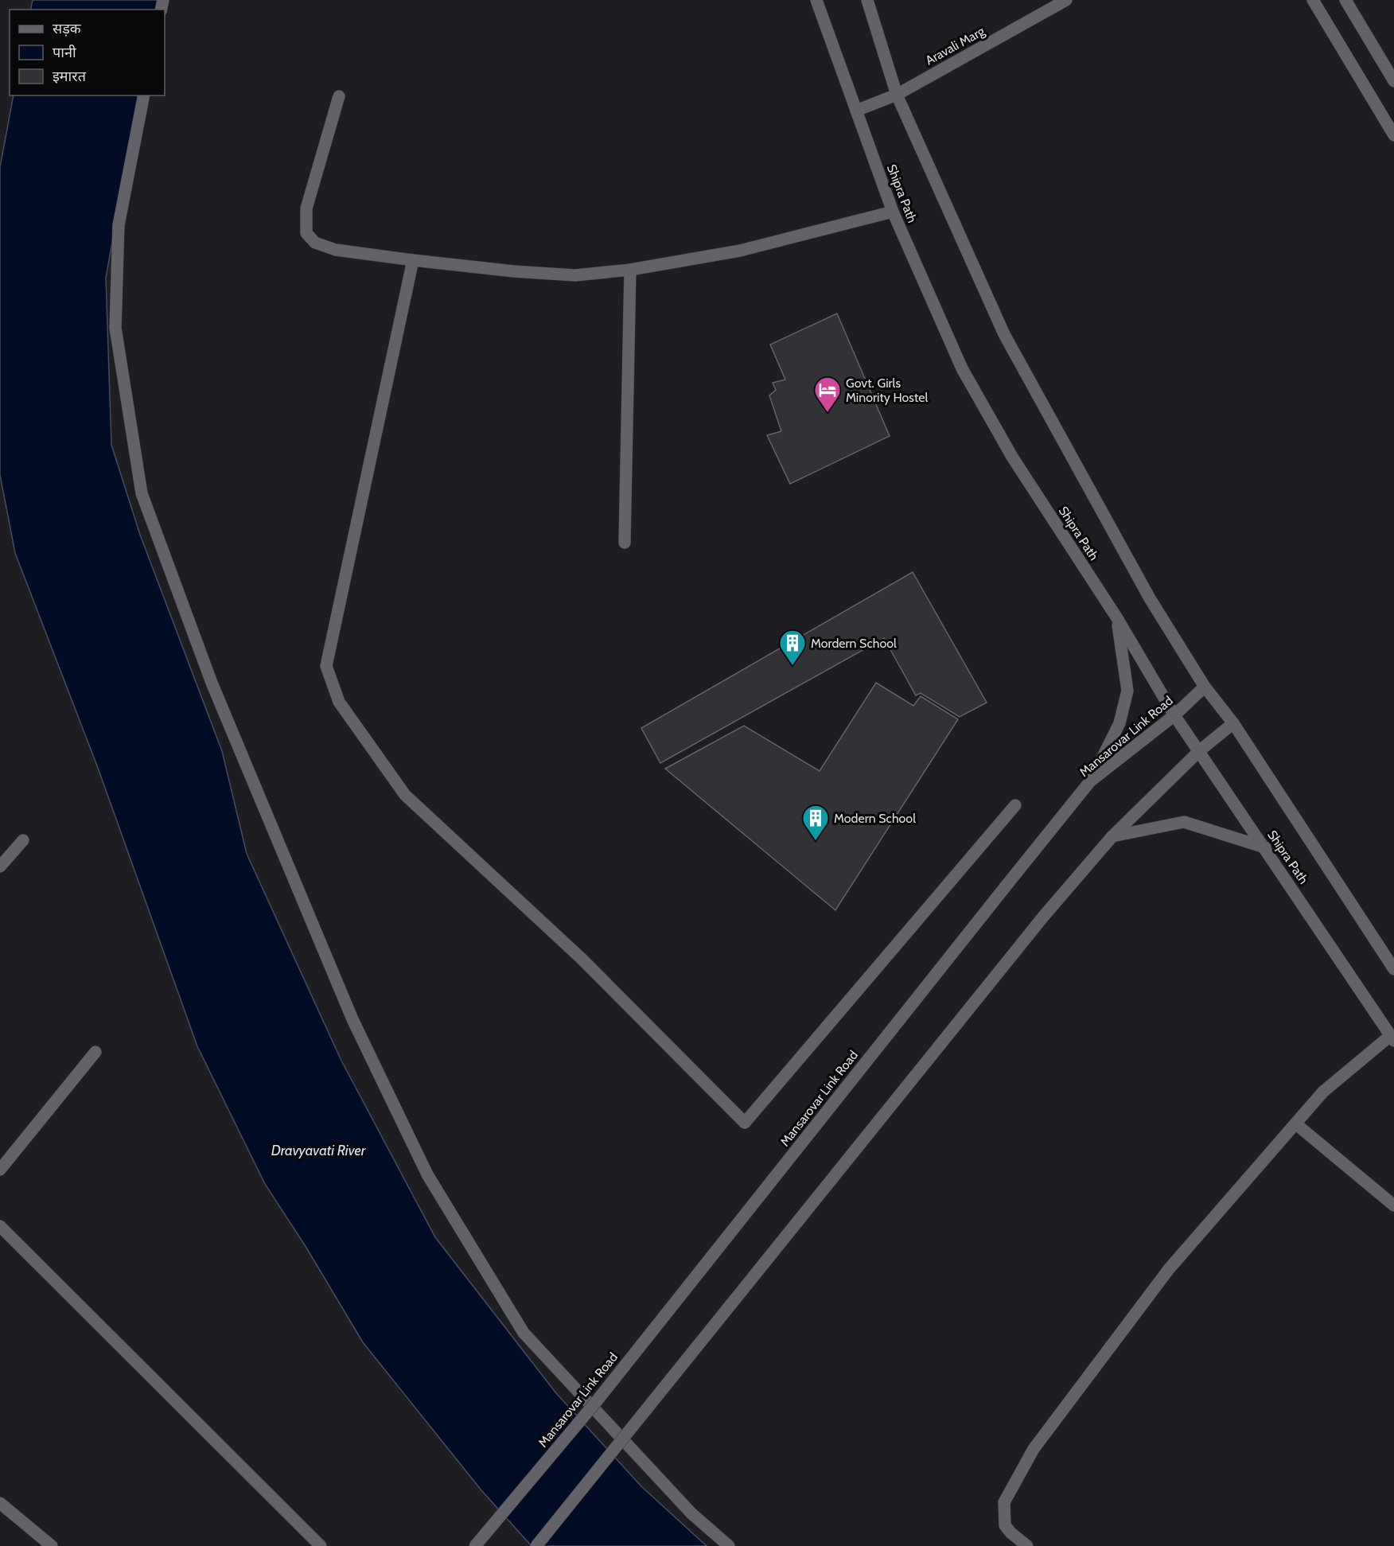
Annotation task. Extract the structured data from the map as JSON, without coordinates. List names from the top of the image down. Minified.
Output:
{"streets":{"street":["Aravali Marg","Shipra Path","Mansarovar Link Road"]},"crossings":[["Aravali Marg","Shipra Path"],["Shipra Path","Mansarovar Link Road"]],"water":["Dravyavati River"],"places":{"hotel":["Govt. Girls Minority Hostel"],"building":["Mordern School","Modern School"]},"legend":["सड़क","पानी","इमारत"]}
